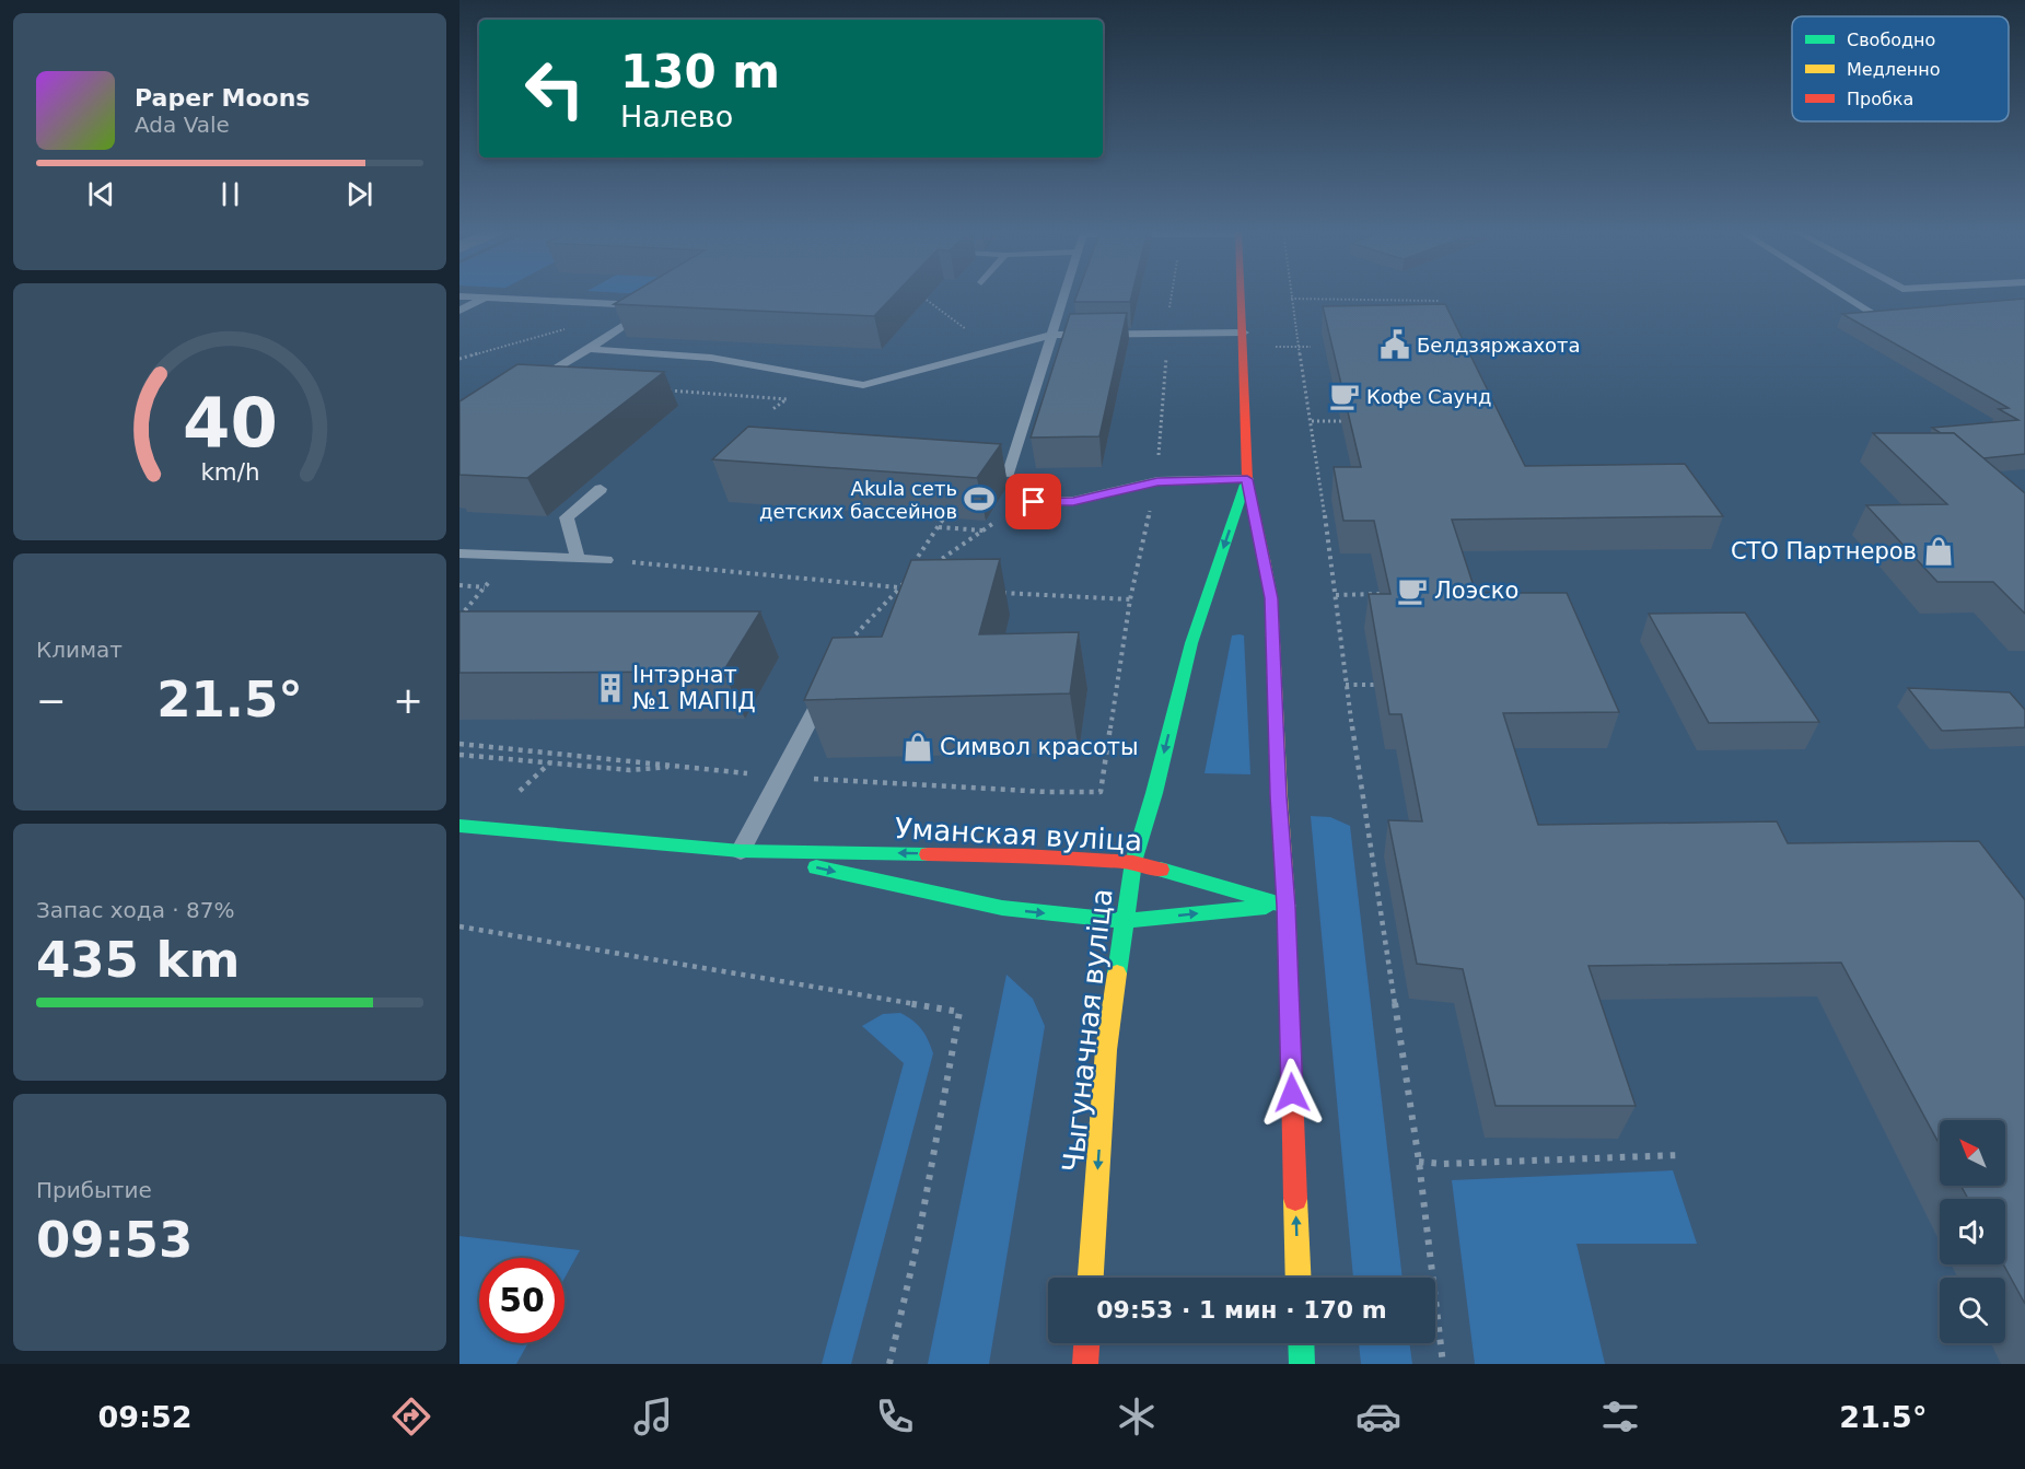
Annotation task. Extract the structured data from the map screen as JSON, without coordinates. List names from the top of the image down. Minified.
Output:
{"streets":{"main road":["Уманская вуліца","Чыгуначная вуліца"]},"crossings":[["Уманская вуліца","Чыгуначная вуліца"]],"places":{"public building":["Белдзяржахота"],"cafe":["Кофе Саунд","Лоэско"],"sports":["Akula сеть детских бассейнов"],"shop":["СТО Партнеров","Символ красоты"],"building":["Інтэрнат №1 МАПІД"]},"legend":["Свободно","Медленно","Пробка"],"north":"top left","page":{"turn":["130 m","Налево"],"song":["Paper Moons","Ada Vale"],"tile":["Климат",["Запас хода · 87%","435 km"],["Прибытие","09:53"]],"heat":["−","21.5°","+"],"limit":"50","trip":"09:53 · 1 мин · 170 m","tabs":["09:52","21.5°"],"gauge":["40","km/h"]}}
